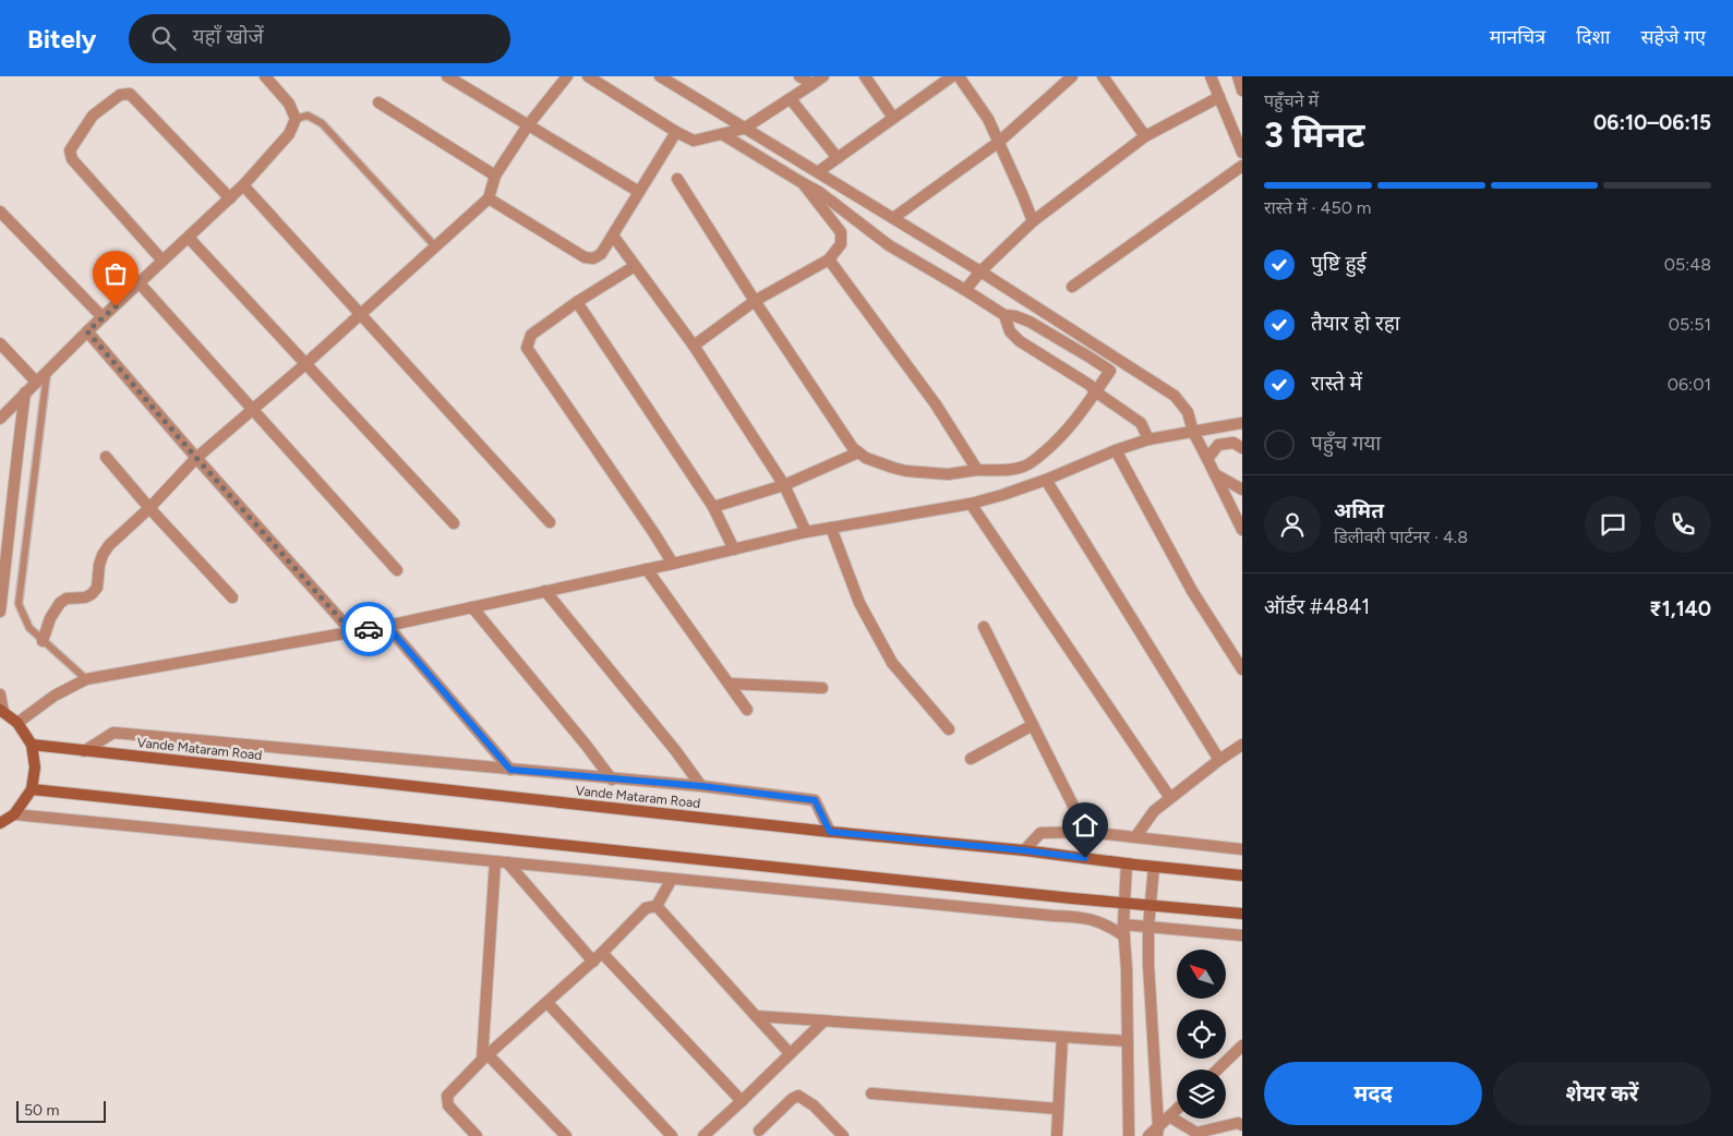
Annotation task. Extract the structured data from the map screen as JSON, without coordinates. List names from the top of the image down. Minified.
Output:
{"streets":{"main road":["Vande Mataram Road"]},"scale_bar":"50 m","north":"top left","page":{"header":"Bitely","search":"यहाँ खोजें","nav":["मानचित्र","दिशा","सहेजे गए"],"heading":["3 मिनट","पहुँचने में","06:10–06:15"],"panel":["अमित","डिलीवरी पार्टनर · 4.8","ऑर्डर #4841","₹1,140"],"bar":"रास्ते में · 450 m","list":[["पुष्टि हुई","05:48"],["तैयार हो रहा","05:51"],["रास्ते में","06:01"],"पहुँच गया"],"buttons":["मदद","शेयर करें"],"scale":"50 m"}}
